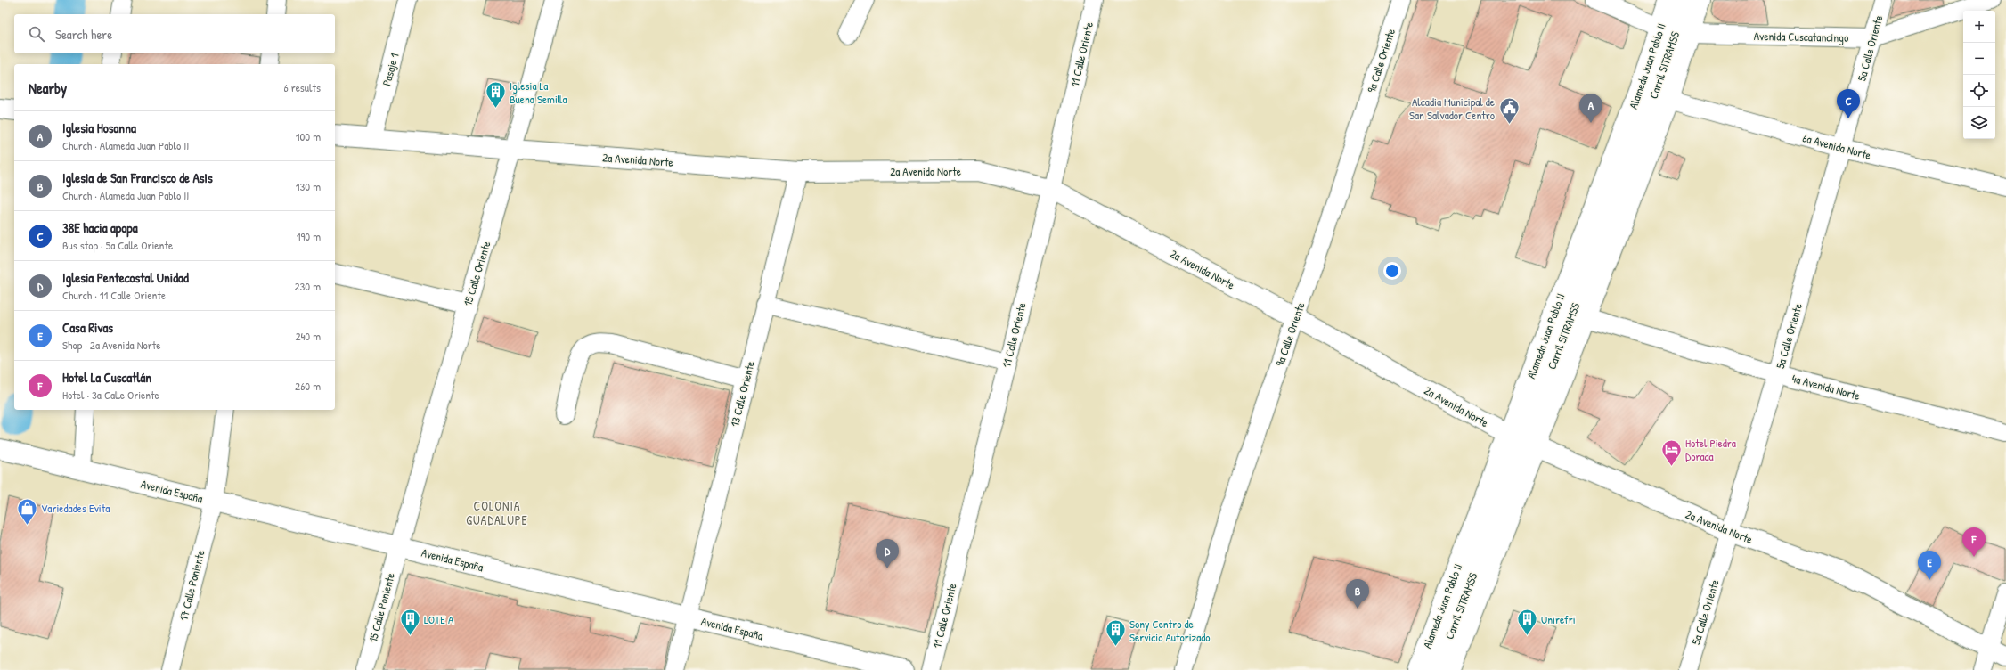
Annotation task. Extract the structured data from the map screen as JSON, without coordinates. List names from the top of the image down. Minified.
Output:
{"streets":{"main road":["Carril SITRAMSS","Alameda Juan Pablo II","2a Avenida Norte","Avenida España"],"street":["Avenida Cuscatancingo","5a Calle Oriente","11 Calle Oriente","9a Calle Oriente","Pasaje 1","6a Avenida Norte","15 Calle Oriente","4a Avenida Norte","13 Calle Oriente","17 Calle Poniente","15 Calle Poniente"]},"crossings":[["Avenida Cuscatancingo","5a Calle Oriente"],["Avenida Cuscatancingo","Alameda Juan Pablo II"],["5a Calle Oriente","6a Avenida Norte"],["5a Calle Oriente","2a Avenida Norte"],["5a Calle Oriente","4a Avenida Norte"],["11 Calle Oriente","2a Avenida Norte"],["9a Calle Oriente","2a Avenida Norte"],["Carril SITRAMSS","Alameda Juan Pablo II"],["Carril SITRAMSS","2a Avenida Norte"],["Alameda Juan Pablo II","6a Avenida Norte"],["Alameda Juan Pablo II","2a Avenida Norte"],["Alameda Juan Pablo II","4a Avenida Norte"],["Pasaje 1","2a Avenida Norte"],["2a Avenida Norte","15 Calle Oriente"],["2a Avenida Norte","13 Calle Oriente"],["15 Calle Oriente","Avenida España"],["15 Calle Oriente","15 Calle Poniente"],["13 Calle Oriente","Avenida España"],["Avenida España","17 Calle Poniente"],["Avenida España","15 Calle Poniente"]],"districts":["COLONIA GUADALUPE"],"places":{"building":["Iglesia La Buena Semilla","LOTE A","Unirefri","Sony Centro de Servicio Autorizado"],"public building":["Alcadia Municipal de San Salvador Centro"],"hotel":["Hotel Piedra Dorada"],"shop":["Variedades Evita"]},"page":{"map_buttons":["+","−"],"search":"Search here","heading":["Nearby","6 results"],"pins":["C","A","F","D","E","B"],"list":[{"mark":"A","name":"Iglesia Hosanna","note":"Church · Alameda Juan Pablo II","value":"100 m"},{"mark":"B","name":"Iglesia de San Francisco de Asis","note":"Church · Alameda Juan Pablo II","value":"130 m"},{"mark":"C","name":"38E hacia apopa","note":"Bus stop · 5a Calle Oriente","value":"190 m"},{"mark":"D","name":"Iglesia Pentecostal Unidad","note":"Church · 11 Calle Oriente","value":"230 m"},{"mark":"E","name":"Casa Rivas","note":"Shop · 2a Avenida Norte","value":"240 m"},{"mark":"F","name":"Hotel La Cuscatlán","note":"Hotel · 3a Calle Oriente","value":"260 m"}]}}
